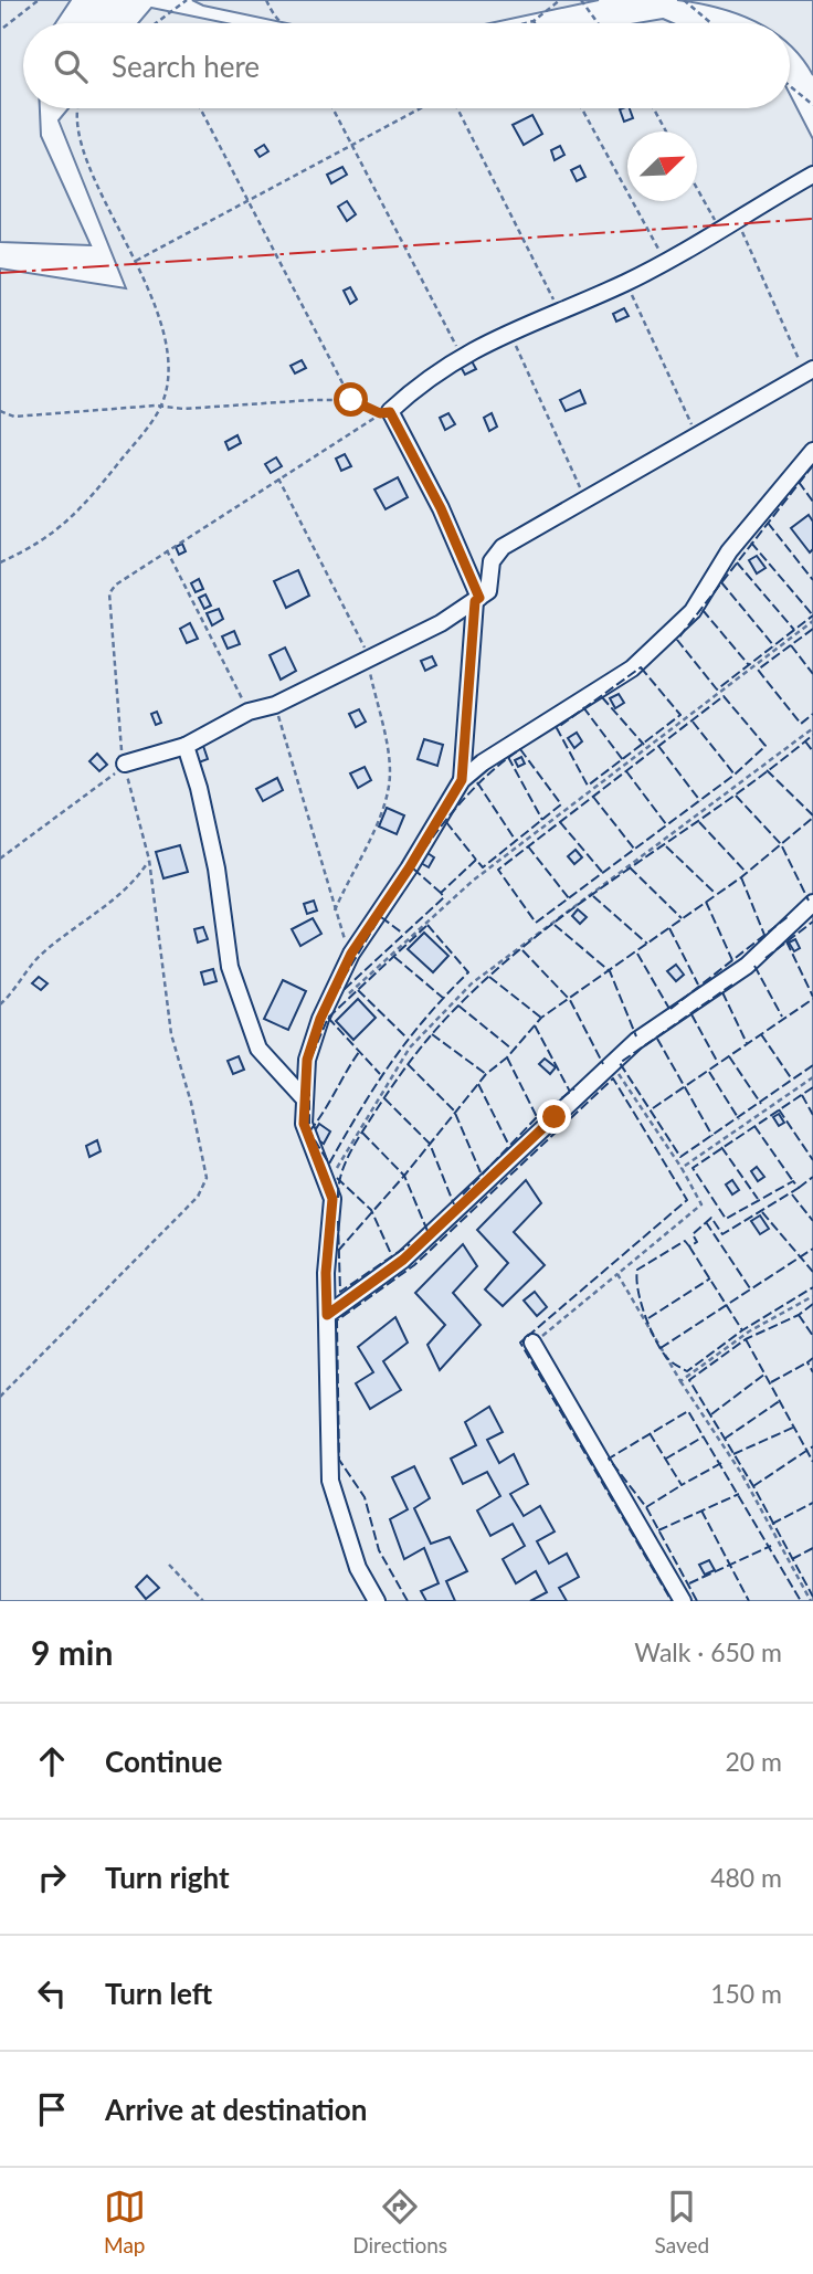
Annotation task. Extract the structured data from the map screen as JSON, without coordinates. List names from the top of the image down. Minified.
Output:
{"north":"top right","page":{"search":"Search here","heading":["9 min","Walk · 650 m"],"list":[["Continue","20 m"],["Turn right","480 m"],["Turn left","150 m"],"Arrive at destination"],"nav":["Map","Directions","Saved"]}}
